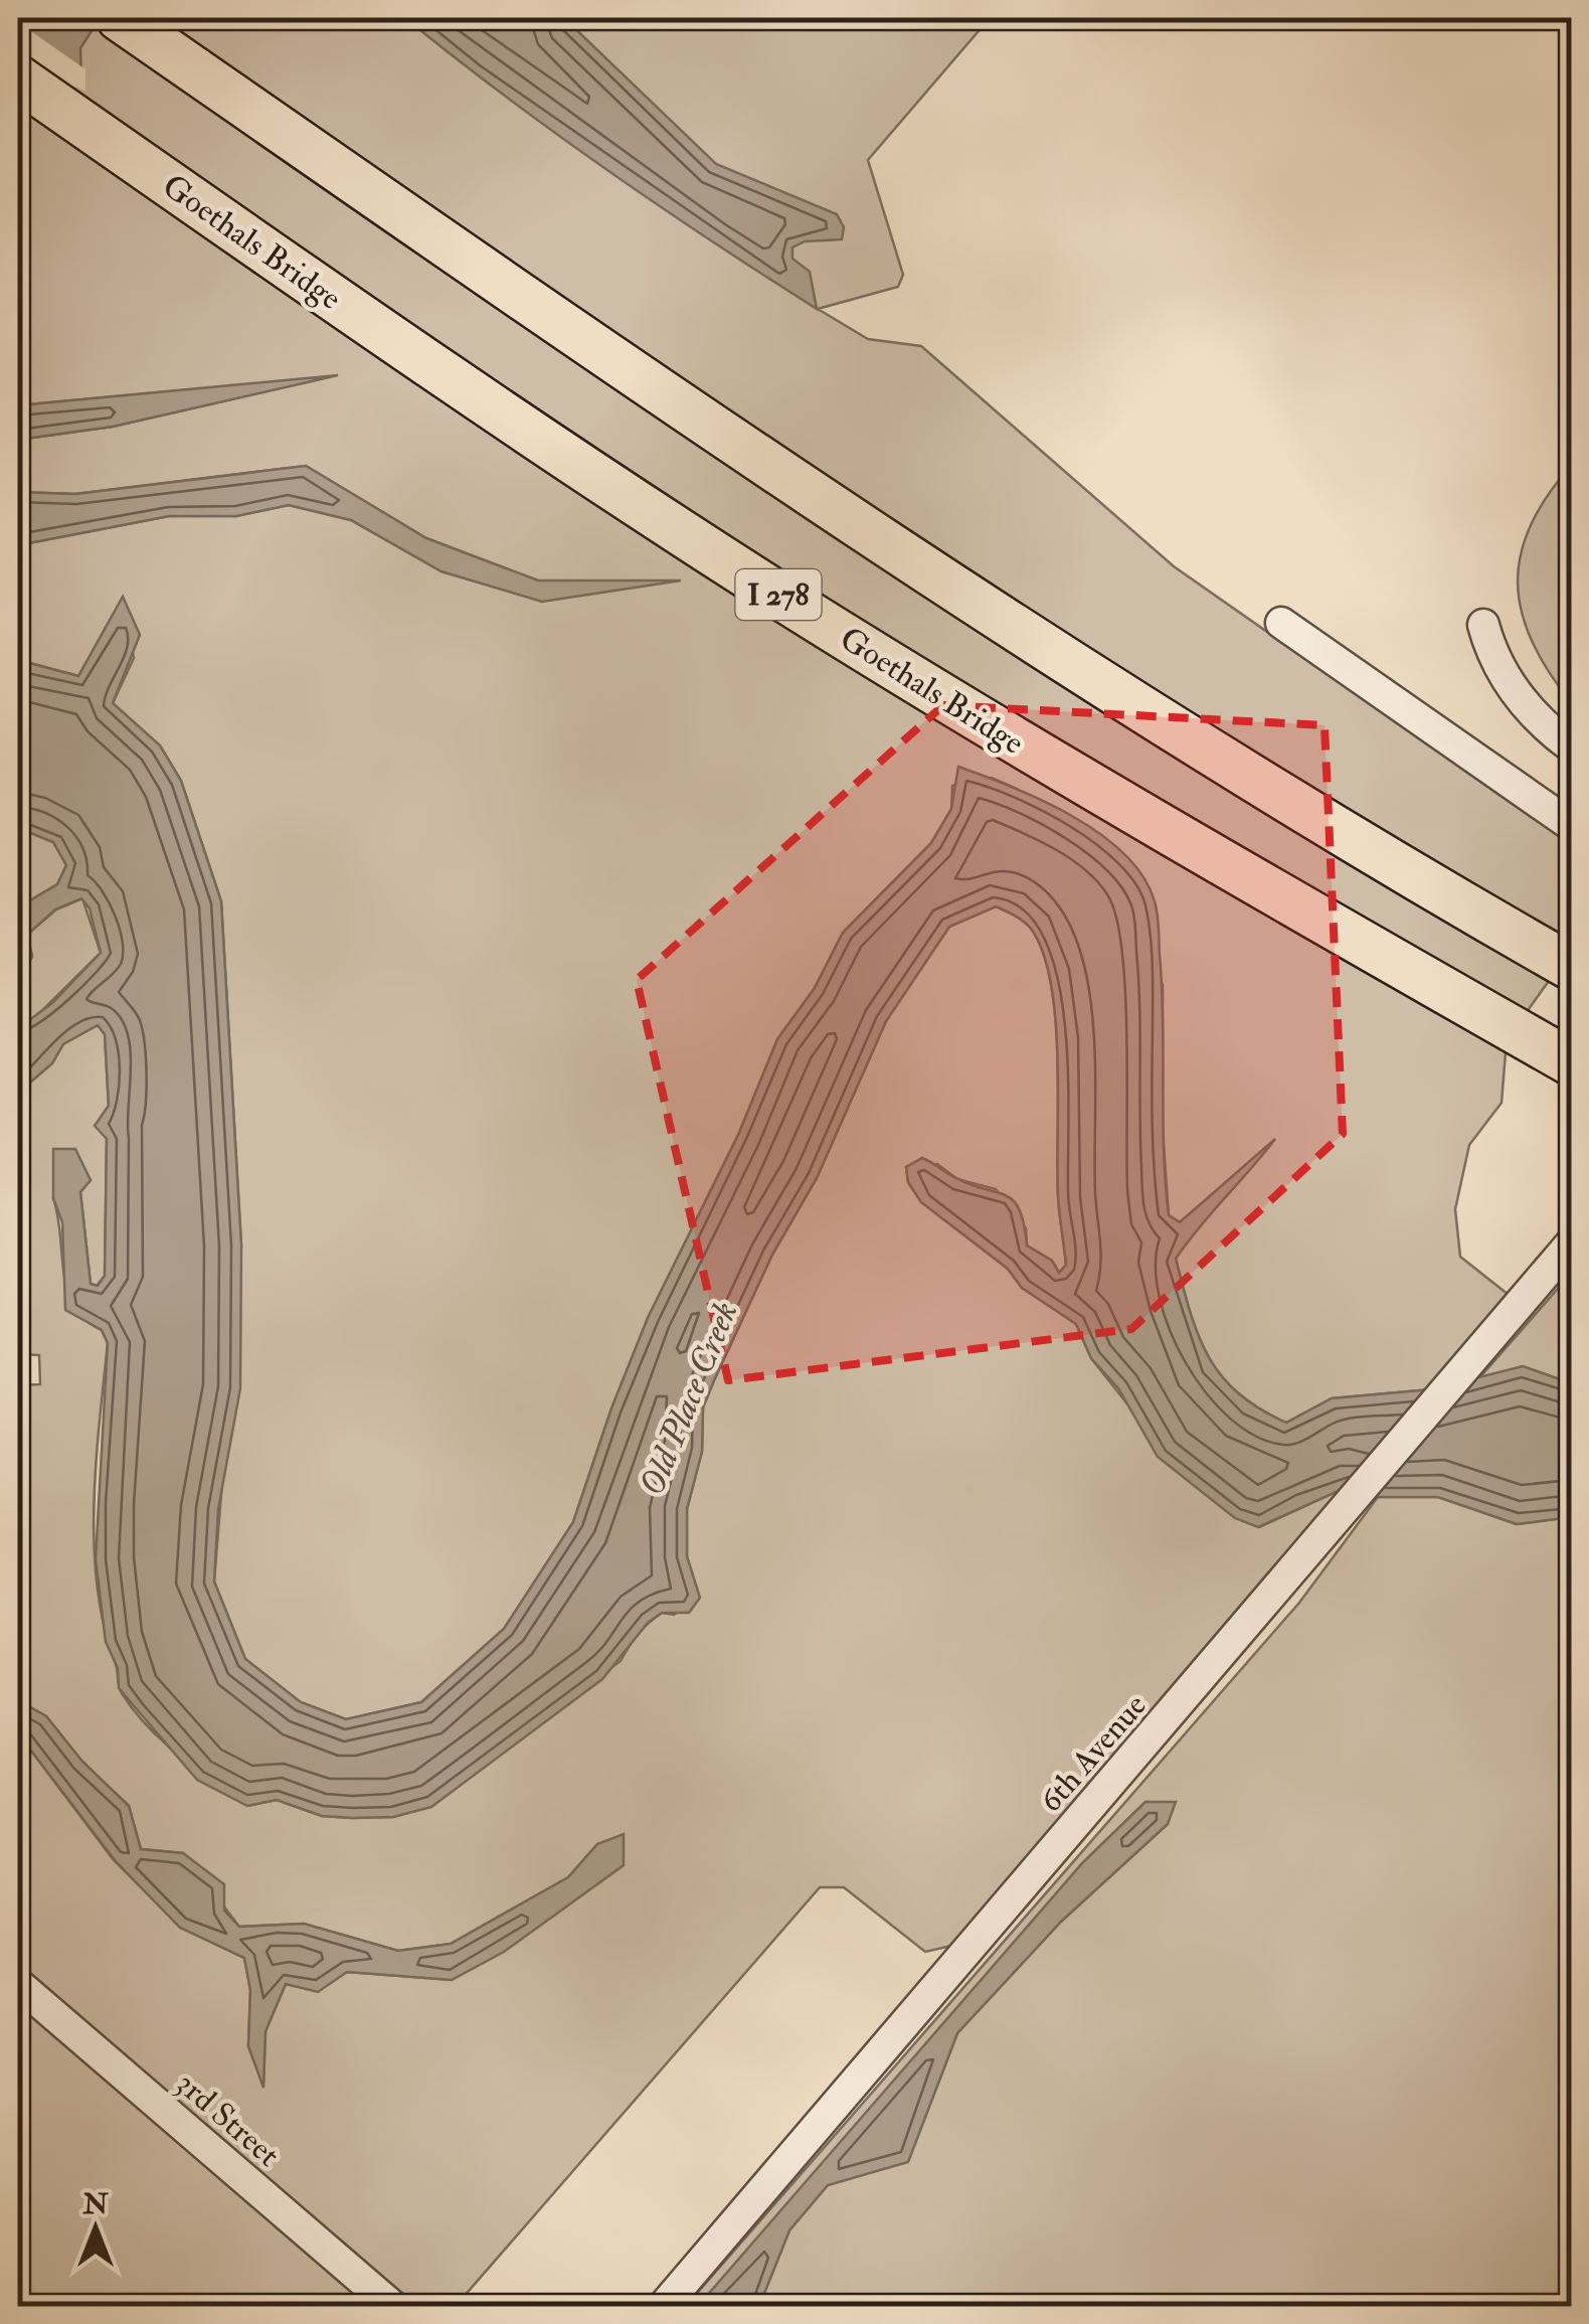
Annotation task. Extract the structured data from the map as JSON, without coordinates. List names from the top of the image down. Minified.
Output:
{"streets":{"highway":["Goethals Bridge","I 278"],"street":["6th Avenue","3rd Street"]},"water":["Old Place Creek"],"north":"top"}
